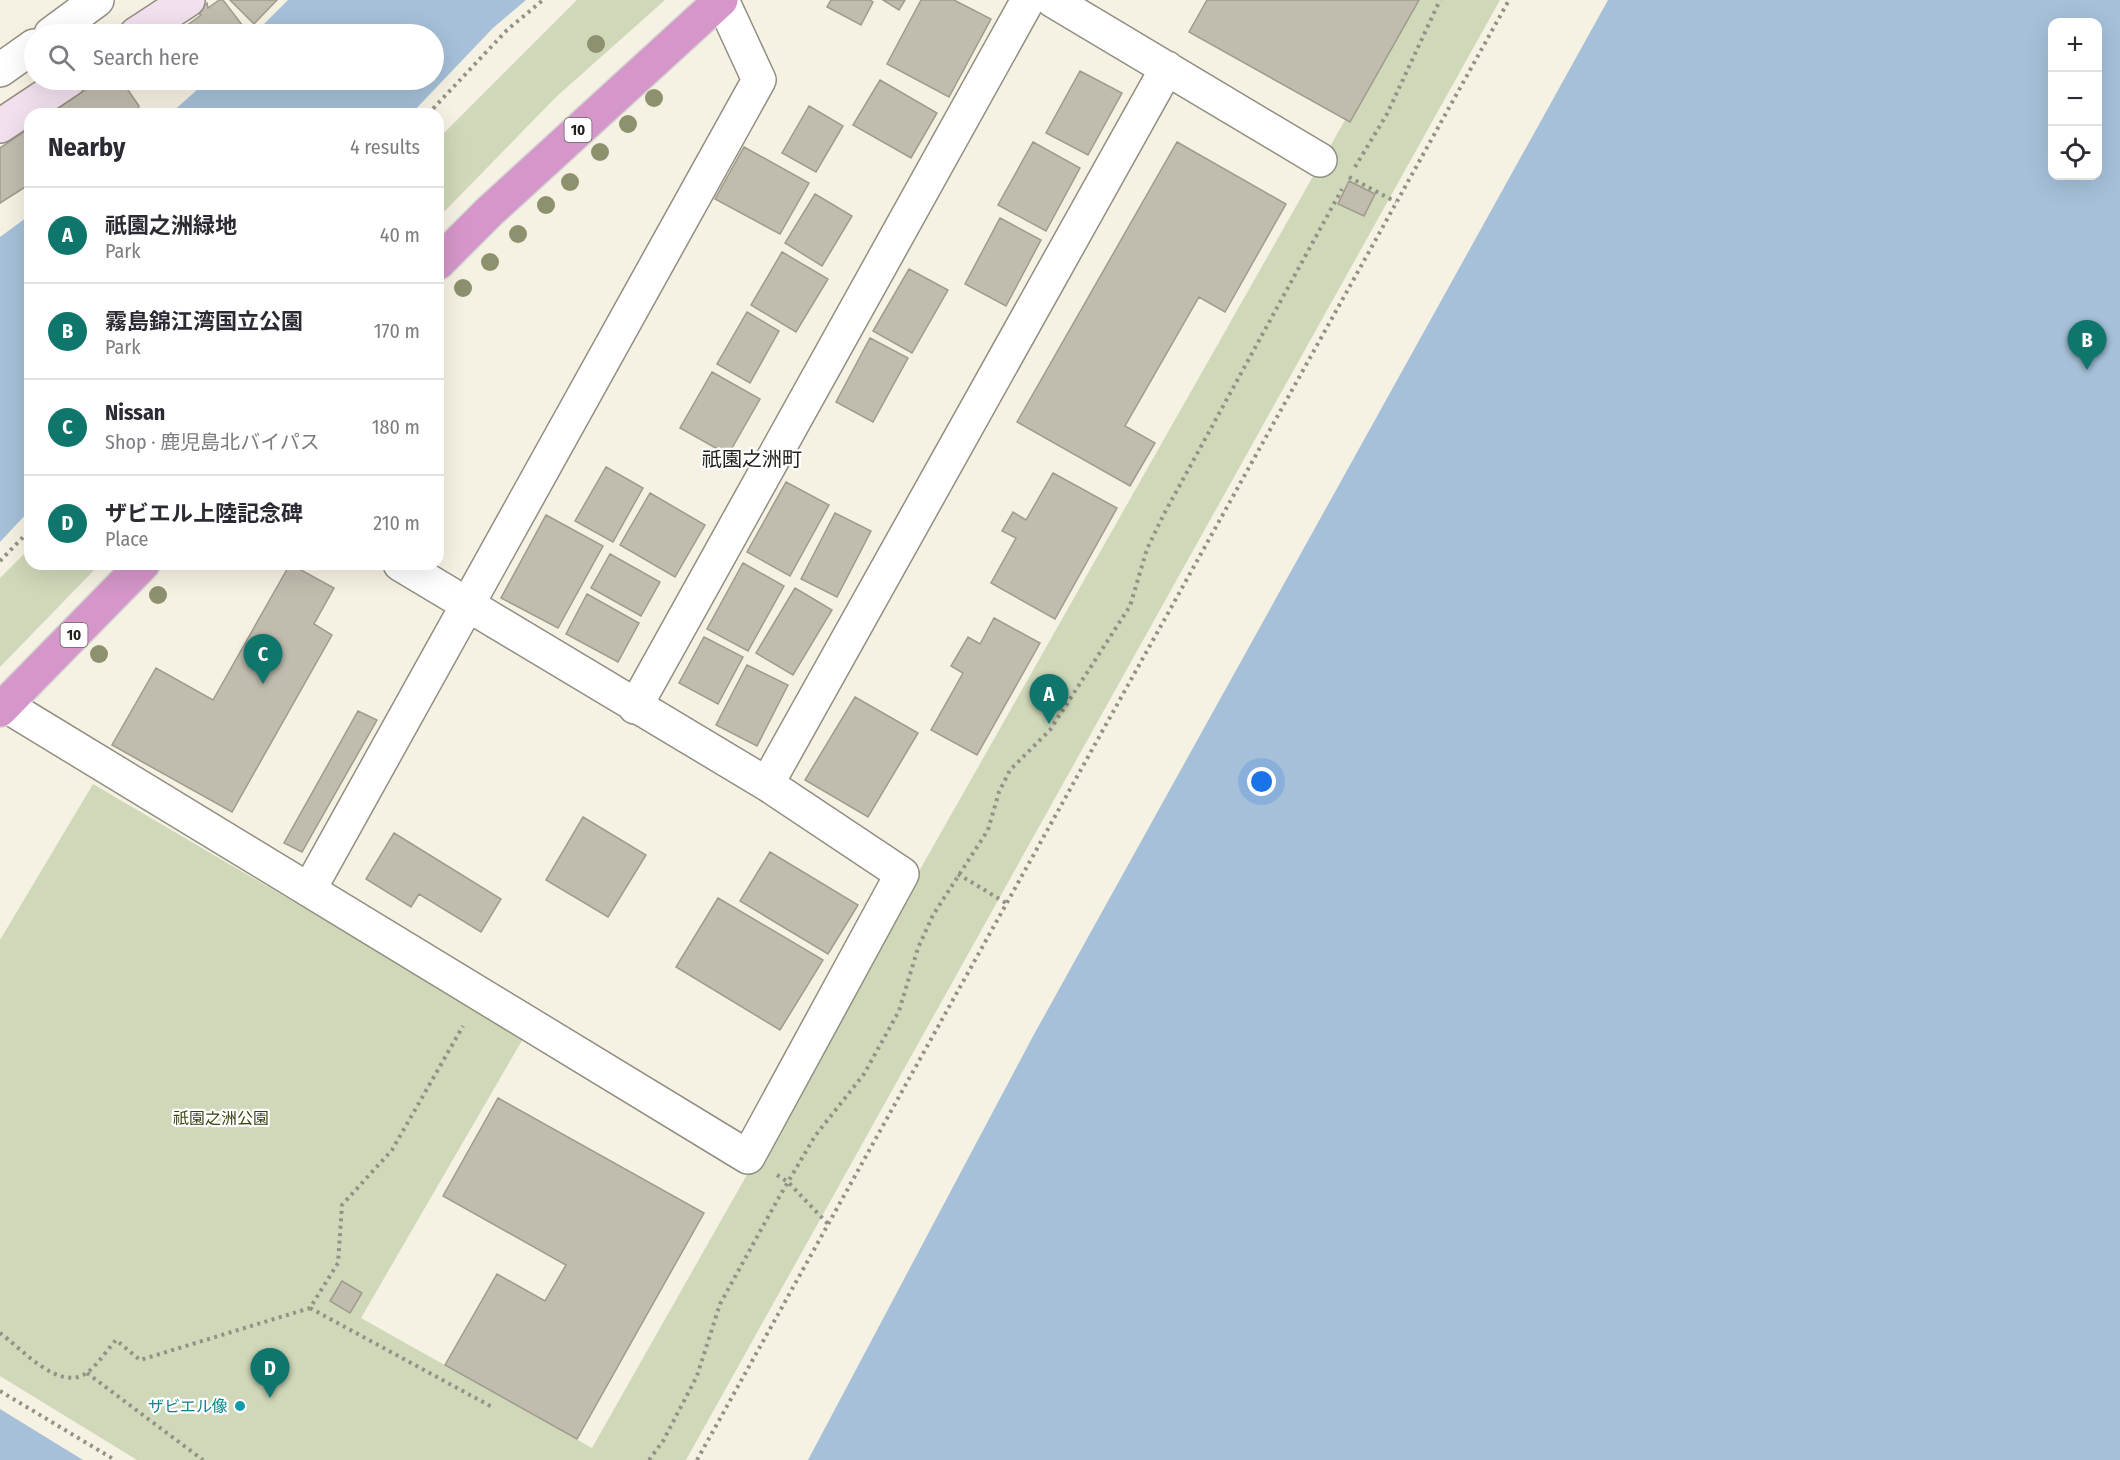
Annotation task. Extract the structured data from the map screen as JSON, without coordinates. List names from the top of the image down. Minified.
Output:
{"streets":{"highway":["10"]},"districts":["祇園之洲町"],"parks":["祇園之洲公園"],"places":["ザビエル像"],"page":{"map_buttons":["+","−"],"search":"Search here","heading":["Nearby","4 results"],"list":[{"mark":"A","name":"祇園之洲緑地","note":"Park","value":"40 m"},{"mark":"B","name":"霧島錦江湾国立公園","note":"Park","value":"170 m"},{"mark":"C","name":"Nissan","note":"Shop · 鹿児島北バイパス","value":"180 m"},{"mark":"D","name":"ザビエル上陸記念碑","note":"Place","value":"210 m"}],"pins":["B","C","A","D"]}}
